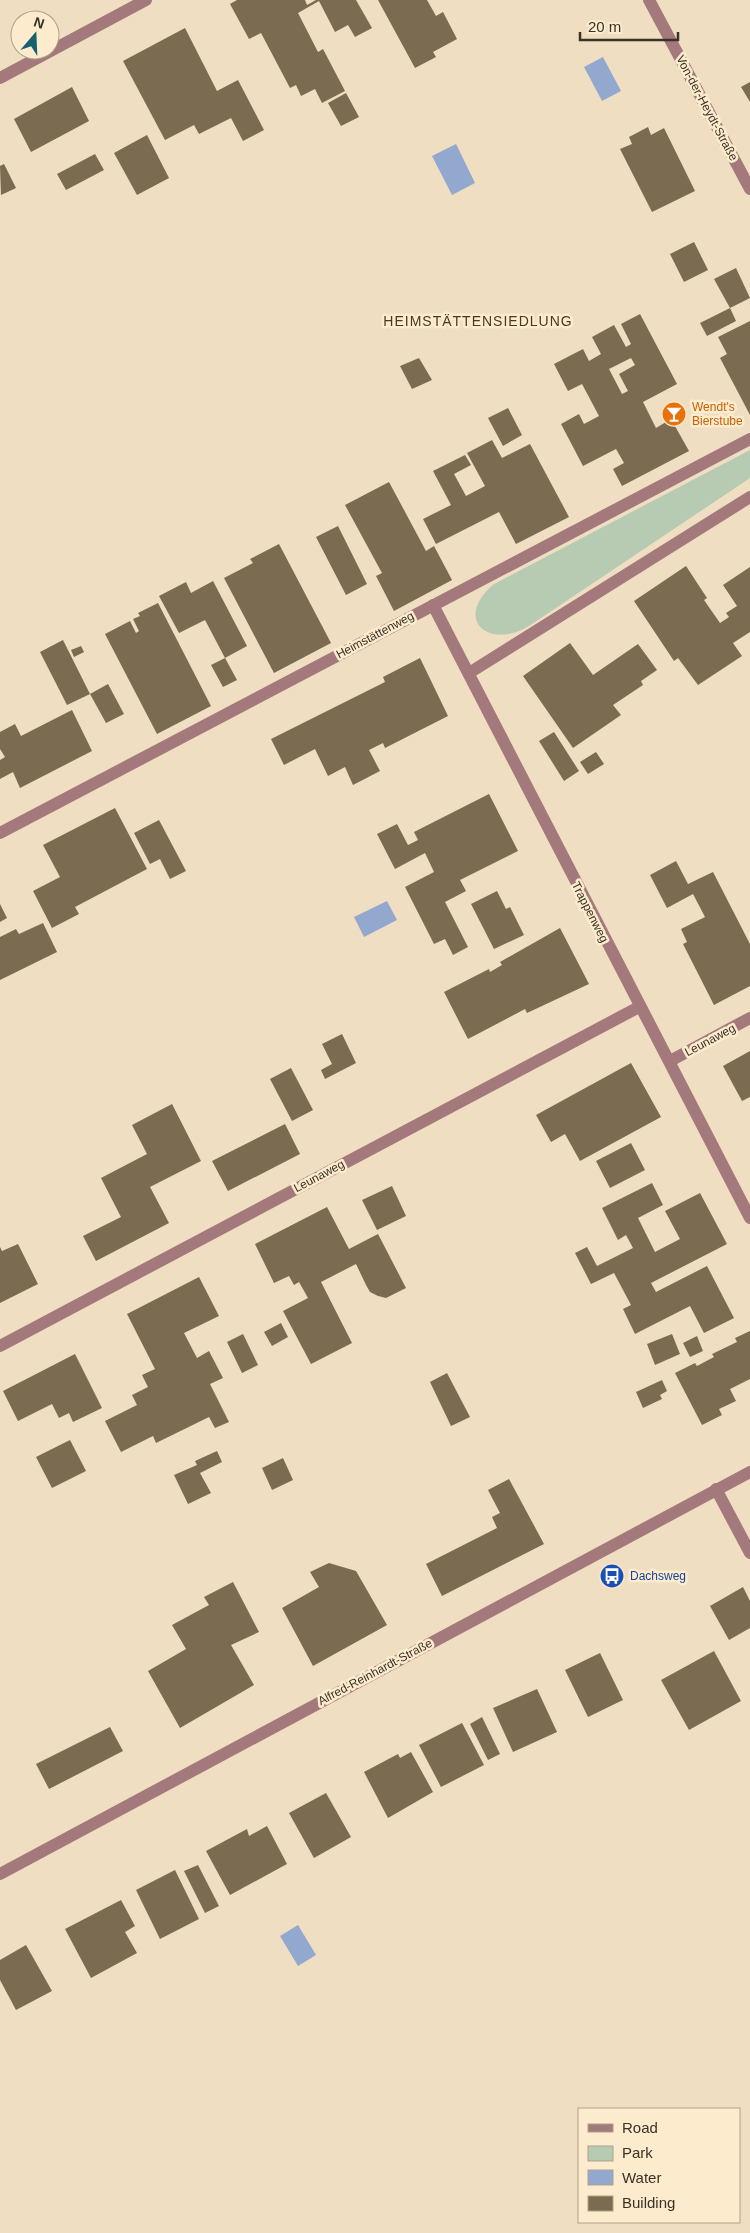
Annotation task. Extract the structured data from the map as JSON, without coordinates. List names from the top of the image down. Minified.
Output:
{"streets":{"street":["Von-der-Heydt-Straße","Heimstättenweg","Trappenweg","Leunaweg","Alfred-Reinhardt-Straße"]},"crossings":[["Heimstättenweg","Trappenweg"],["Trappenweg","Leunaweg"]],"districts":["HEIMSTÄTTENSIEDLUNG"],"places":{"bar":["Wendt's Bierstube"],"bus stop":["Dachsweg"]},"legend":["Road","Park","Water","Building"],"scale_bar":"20 m","north":"top"}
